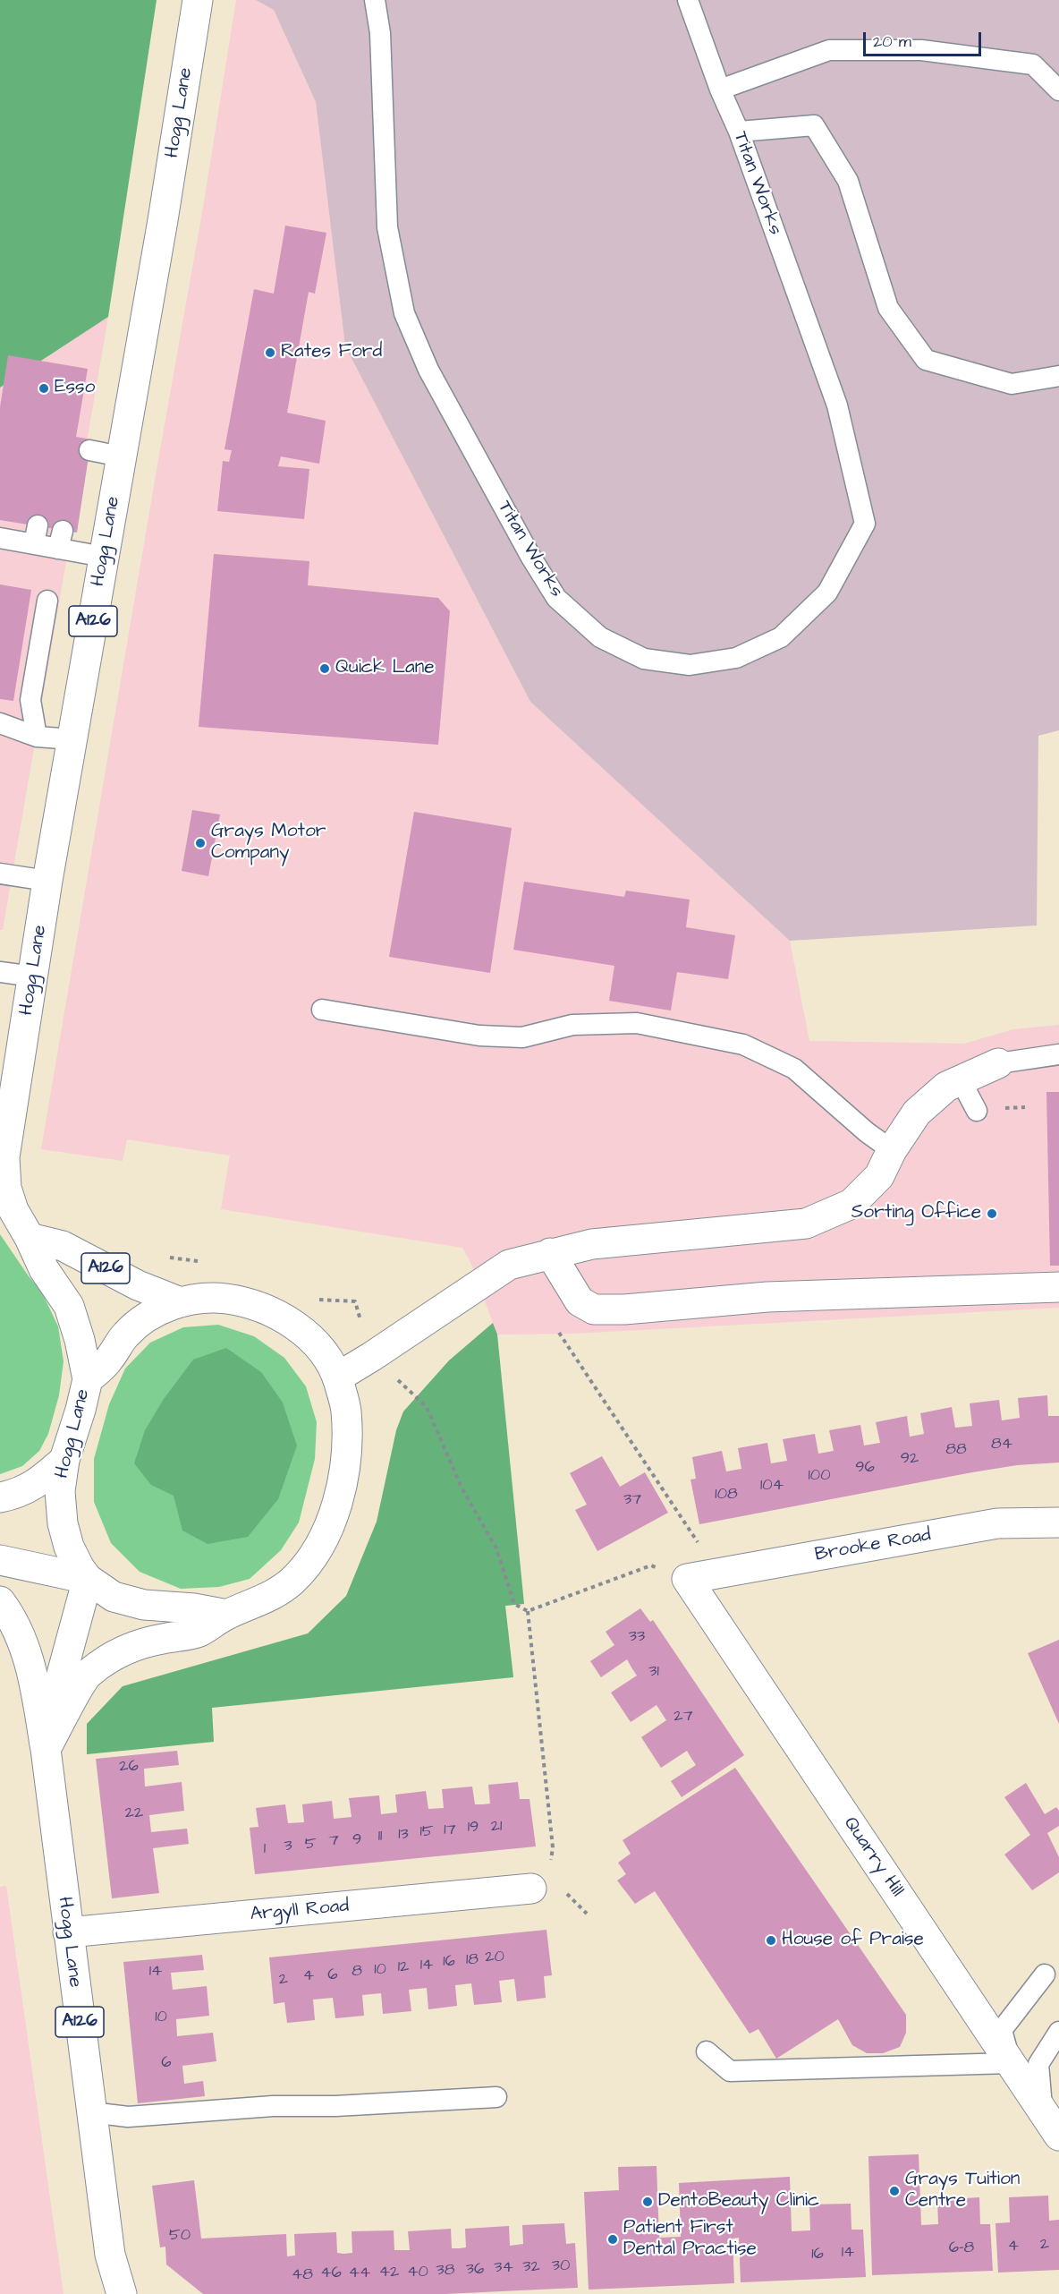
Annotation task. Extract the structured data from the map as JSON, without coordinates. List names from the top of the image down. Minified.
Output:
{"streets":{"main road":["Hogg Lane","A126","Brooke Road","Quarry Hill","Argyll Road"],"lane":["Titan Works"]},"crossings":[["Hogg Lane","Argyll Road"],["Brooke Road","Quarry Hill"]],"places":["Rates Ford","Esso","Quick Lane","Grays Motor Company","Sorting Office","House of Praise","Grays Tuition Centre","DentoBeauty Clinic","Patient First Dental Practise"],"house_numbers":["84","88","92","96","100","104","108","37","33","31","27","26","22","21","19","17","15","13","11","9","7","5","3","1","20","18","16","14","12","10","14","8","6","4","2","10","6","50","2","4","6-8","14","16","30","32","34","36","38","42","40","46","44","48"],"scale_bar":"20 m"}
